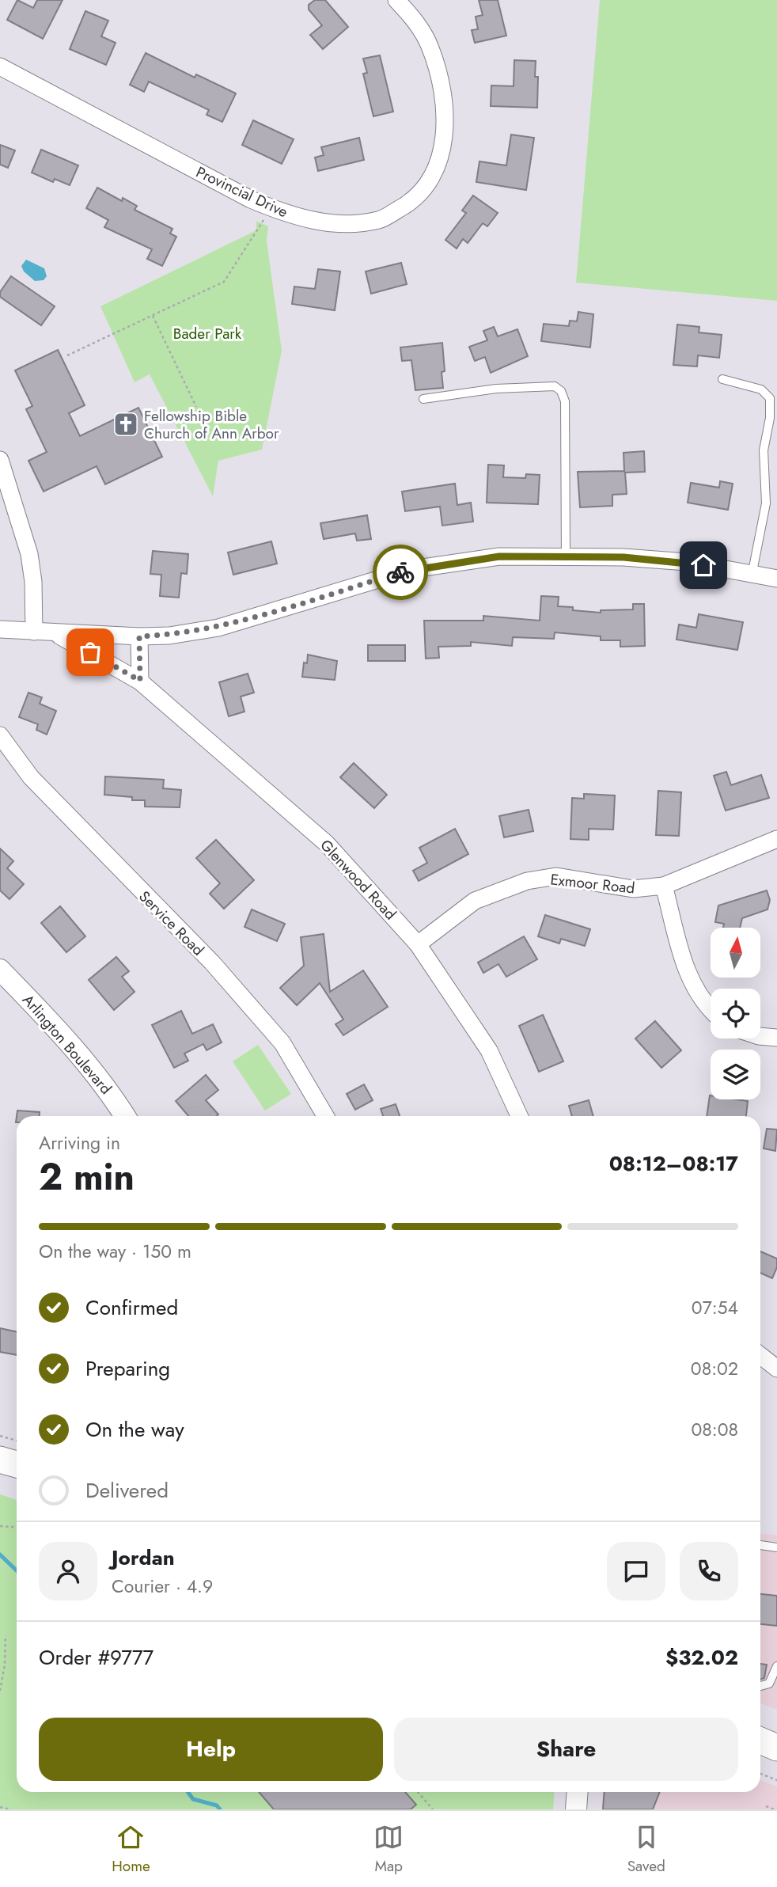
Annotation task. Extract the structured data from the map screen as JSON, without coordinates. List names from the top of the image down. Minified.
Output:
{"streets":{"street":["Provincial Drive","Glenwood Road","Exmoor Road","Service Road","Arlington Boulevard"]},"crossings":[["Glenwood Road","Exmoor Road"]],"parks":["Bader Park"],"places":{"church":["Fellowship Bible Church of Ann Arbor"]},"north":"top","page":{"heading":["2 min","Arriving in","08:12–08:17"],"panel":["Jordan","Courier · 4.9","Order #9777","$32.02"],"bar":"On the way · 150 m","list":[["Confirmed","07:54"],["Preparing","08:02"],["On the way","08:08"],"Delivered"],"buttons":["Help","Share"],"tabs":["Home","Map","Saved"]}}
